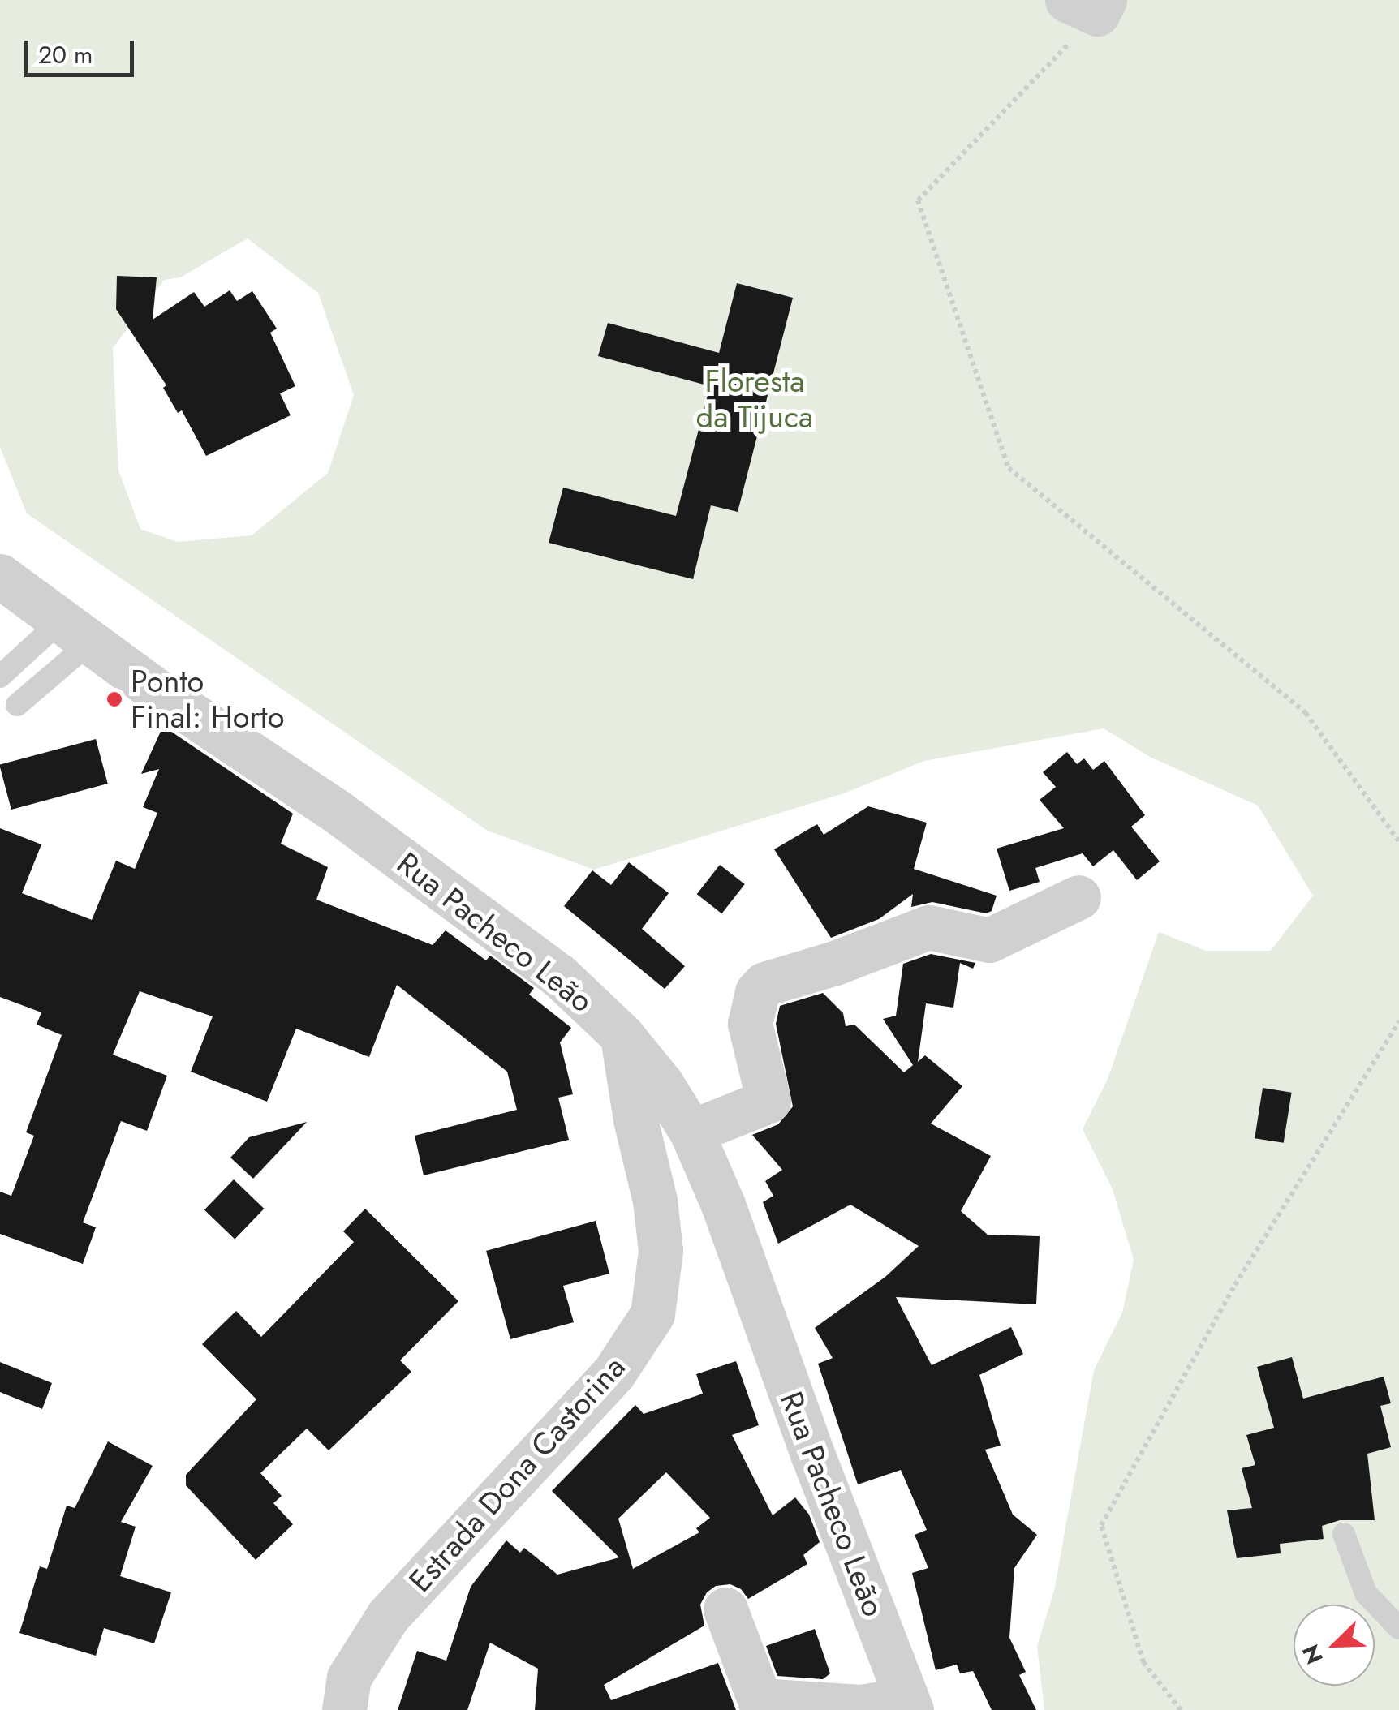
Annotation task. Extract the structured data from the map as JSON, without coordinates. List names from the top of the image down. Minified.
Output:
{"streets":{"street":["Rua Pacheco Leão","Estrada Dona Castorina"]},"crossings":[["Rua Pacheco Leão","Estrada Dona Castorina"]],"parks":["Floresta da Tijuca"],"places":["Ponto Final: Horto"],"scale_bar":"20 m","north":"bottom left"}
